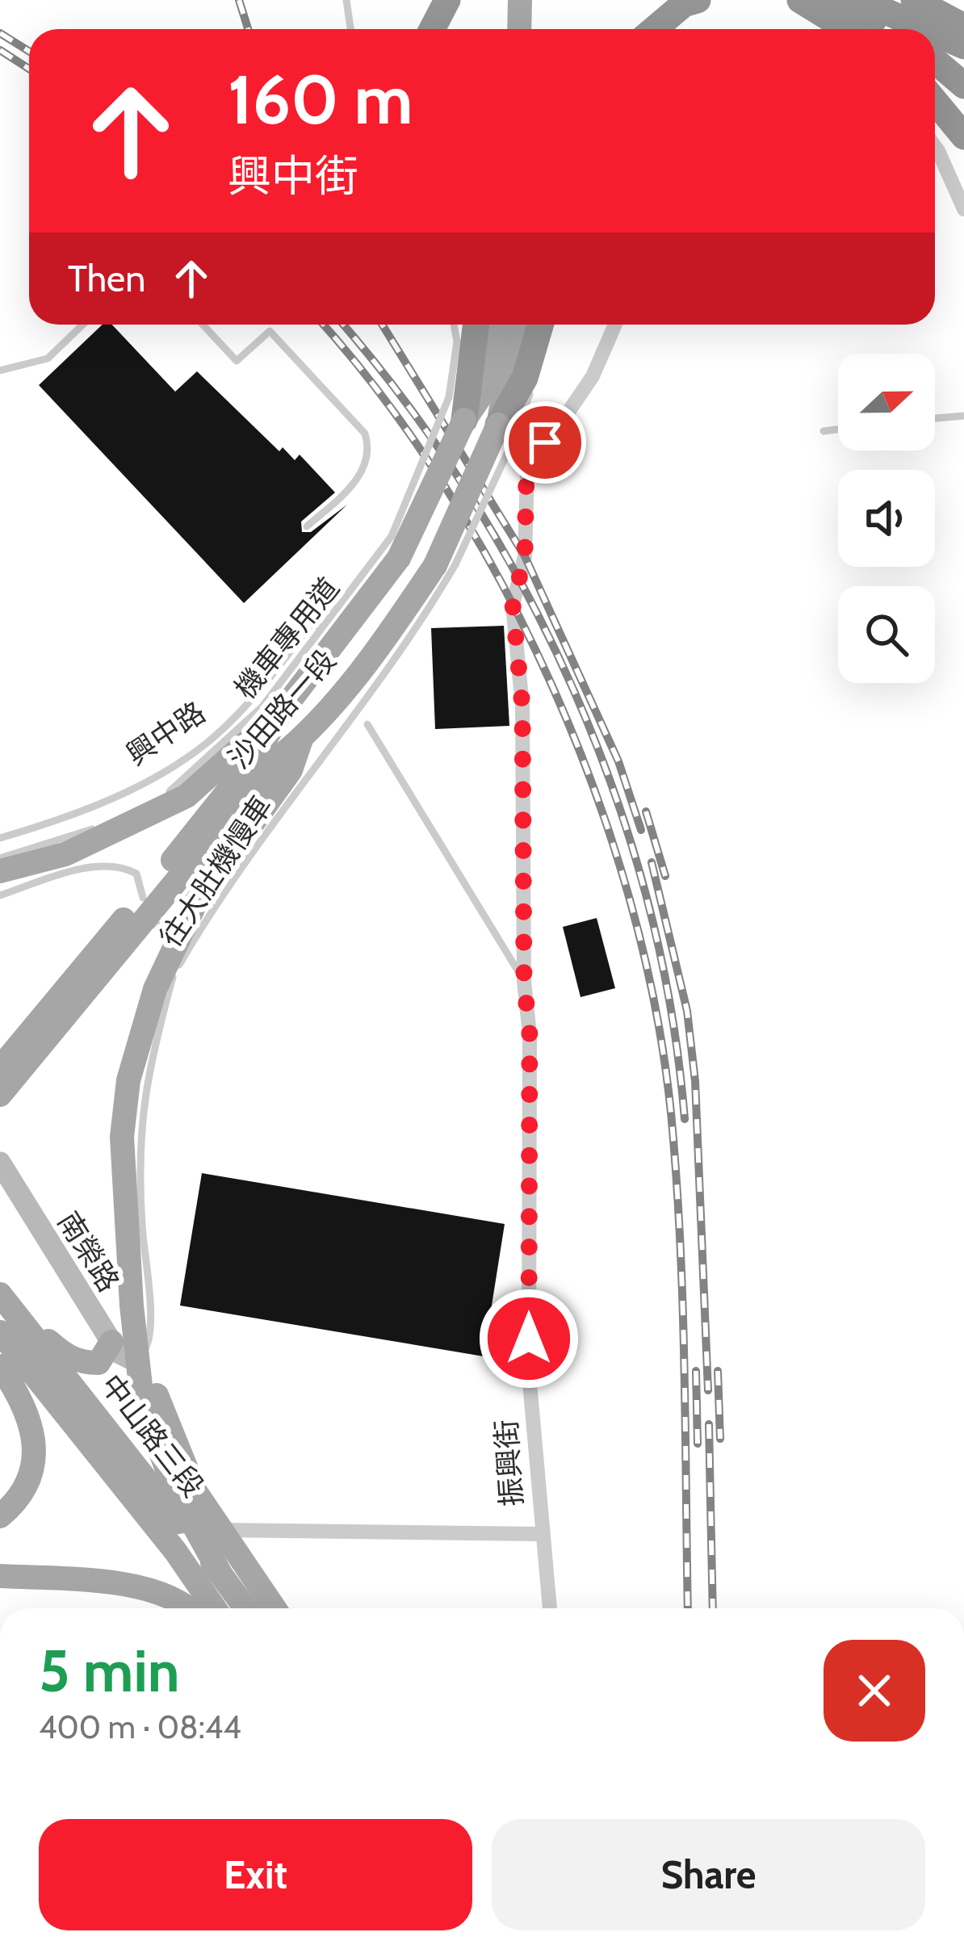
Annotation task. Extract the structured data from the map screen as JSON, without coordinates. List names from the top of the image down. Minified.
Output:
{"streets":{"main road":["沙田路一段","中山路三段"],"street":["南榮路","振興街"],"lane":["機車專用道","興中路","往大肚機慢車"]},"crossings":[["機車專用道","沙田路一段"],["沙田路一段","往大肚機慢車"],["南榮路","中山路三段"],["中山路三段","振興街"]],"north":"right","page":{"turn":["160 m","興中街"],"then":"Then","heading":["5 min","400 m · 08:44"],"buttons":["Exit","Share"]}}
